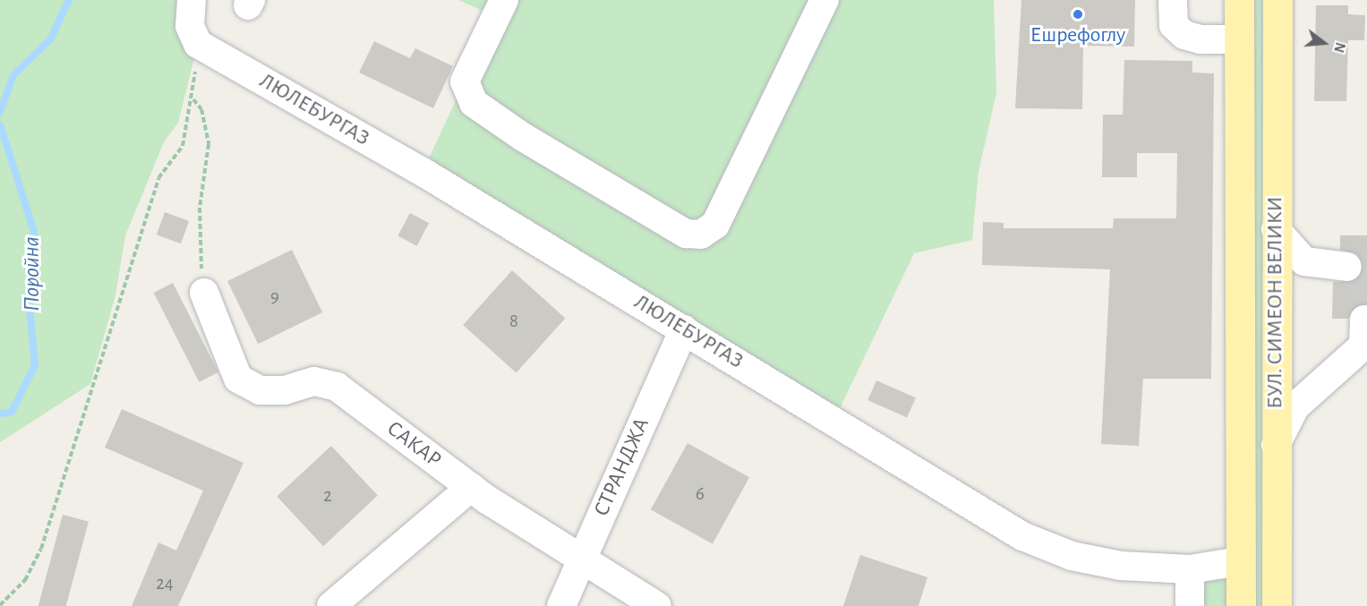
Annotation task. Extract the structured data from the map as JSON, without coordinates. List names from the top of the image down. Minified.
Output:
{"streets":{"main road":["БУЛ. СИМЕОН ВЕЛИКИ"],"street":["ЛЮЛЕБУРГАЗ","САКАР","СТРАНДЖА"]},"crossings":[["ЛЮЛЕБУРГАЗ","БУЛ. СИМЕОН ВЕЛИКИ"],["ЛЮЛЕБУРГАЗ","СТРАНДЖА"],["САКАР","СТРАНДЖА"]],"water":["Поройна"],"places":["Ешрефоглу"],"house_numbers":["9","8","6","2","24"],"north":"right"}
